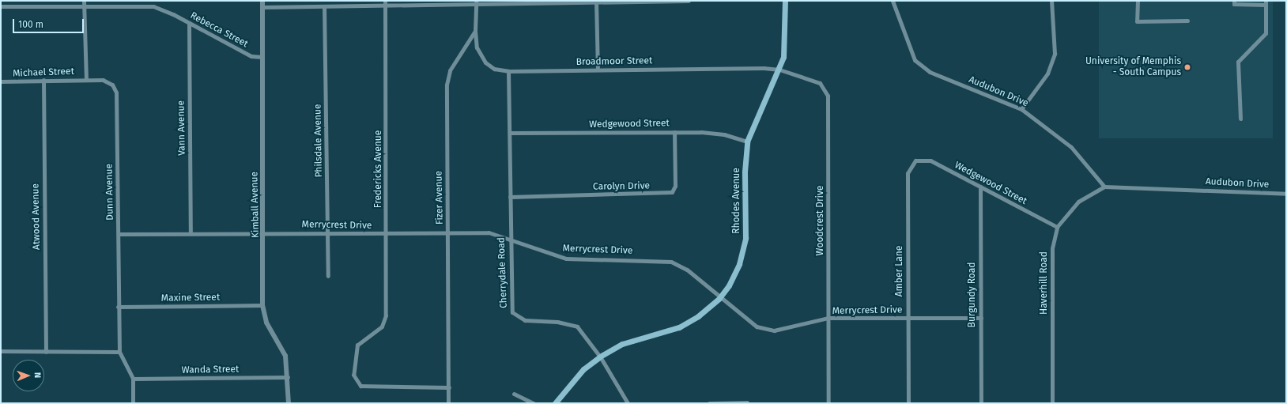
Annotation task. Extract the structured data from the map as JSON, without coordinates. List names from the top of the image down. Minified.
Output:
{"streets":{"main road":["Rhodes Avenue"],"street":["Rebecca Street","Broadmoor Street","Michael Street","Audubon Drive","Wedgewood Street","Vann Avenue","Philsdale Avenue","Fredericks Avenue","Carolyn Drive","Dunn Avenue","Fizer Avenue","Kimball Avenue","Atwood Avenue","Woodcrest Drive","Merrycrest Drive","Amber Lane","Cherrydale Road","Haverhill Road","Burgundy Road","Maxine Street","Wanda Street"]},"crossings":[["Rebecca Street","Vann Avenue"],["Rebecca Street","Kimball Avenue"],["Broadmoor Street","Fizer Avenue"],["Broadmoor Street","Rhodes Avenue"],["Broadmoor Street","Woodcrest Drive"],["Broadmoor Street","Cherrydale Road"],["Michael Street","Dunn Avenue"],["Michael Street","Atwood Avenue"],["Audubon Drive","Haverhill Road"],["Wedgewood Street","Carolyn Drive"],["Wedgewood Street","Rhodes Avenue"],["Wedgewood Street","Amber Lane"],["Wedgewood Street","Cherrydale Road"],["Wedgewood Street","Haverhill Road"],["Wedgewood Street","Burgundy Road"],["Vann Avenue","Merrycrest Drive"],["Philsdale Avenue","Merrycrest Drive"],["Fredericks Avenue","Fizer Avenue"],["Fredericks Avenue","Merrycrest Drive"],["Carolyn Drive","Cherrydale Road"],["Dunn Avenue","Merrycrest Drive"],["Dunn Avenue","Maxine Street"],["Dunn Avenue","Wanda Street"],["Fizer Avenue","Merrycrest Drive"],["Rhodes Avenue","Woodcrest Drive"],["Rhodes Avenue","Merrycrest Drive"],["Rhodes Avenue","Cherrydale Road"],["Kimball Avenue","Merrycrest Drive"],["Kimball Avenue","Maxine Street"],["Kimball Avenue","Wanda Street"],["Woodcrest Drive","Merrycrest Drive"],["Merrycrest Drive","Amber Lane"],["Merrycrest Drive","Cherrydale Road"],["Merrycrest Drive","Burgundy Road"]],"places":["University of Memphis - South Campus"],"scale_bar":"100 m","north":"right"}
